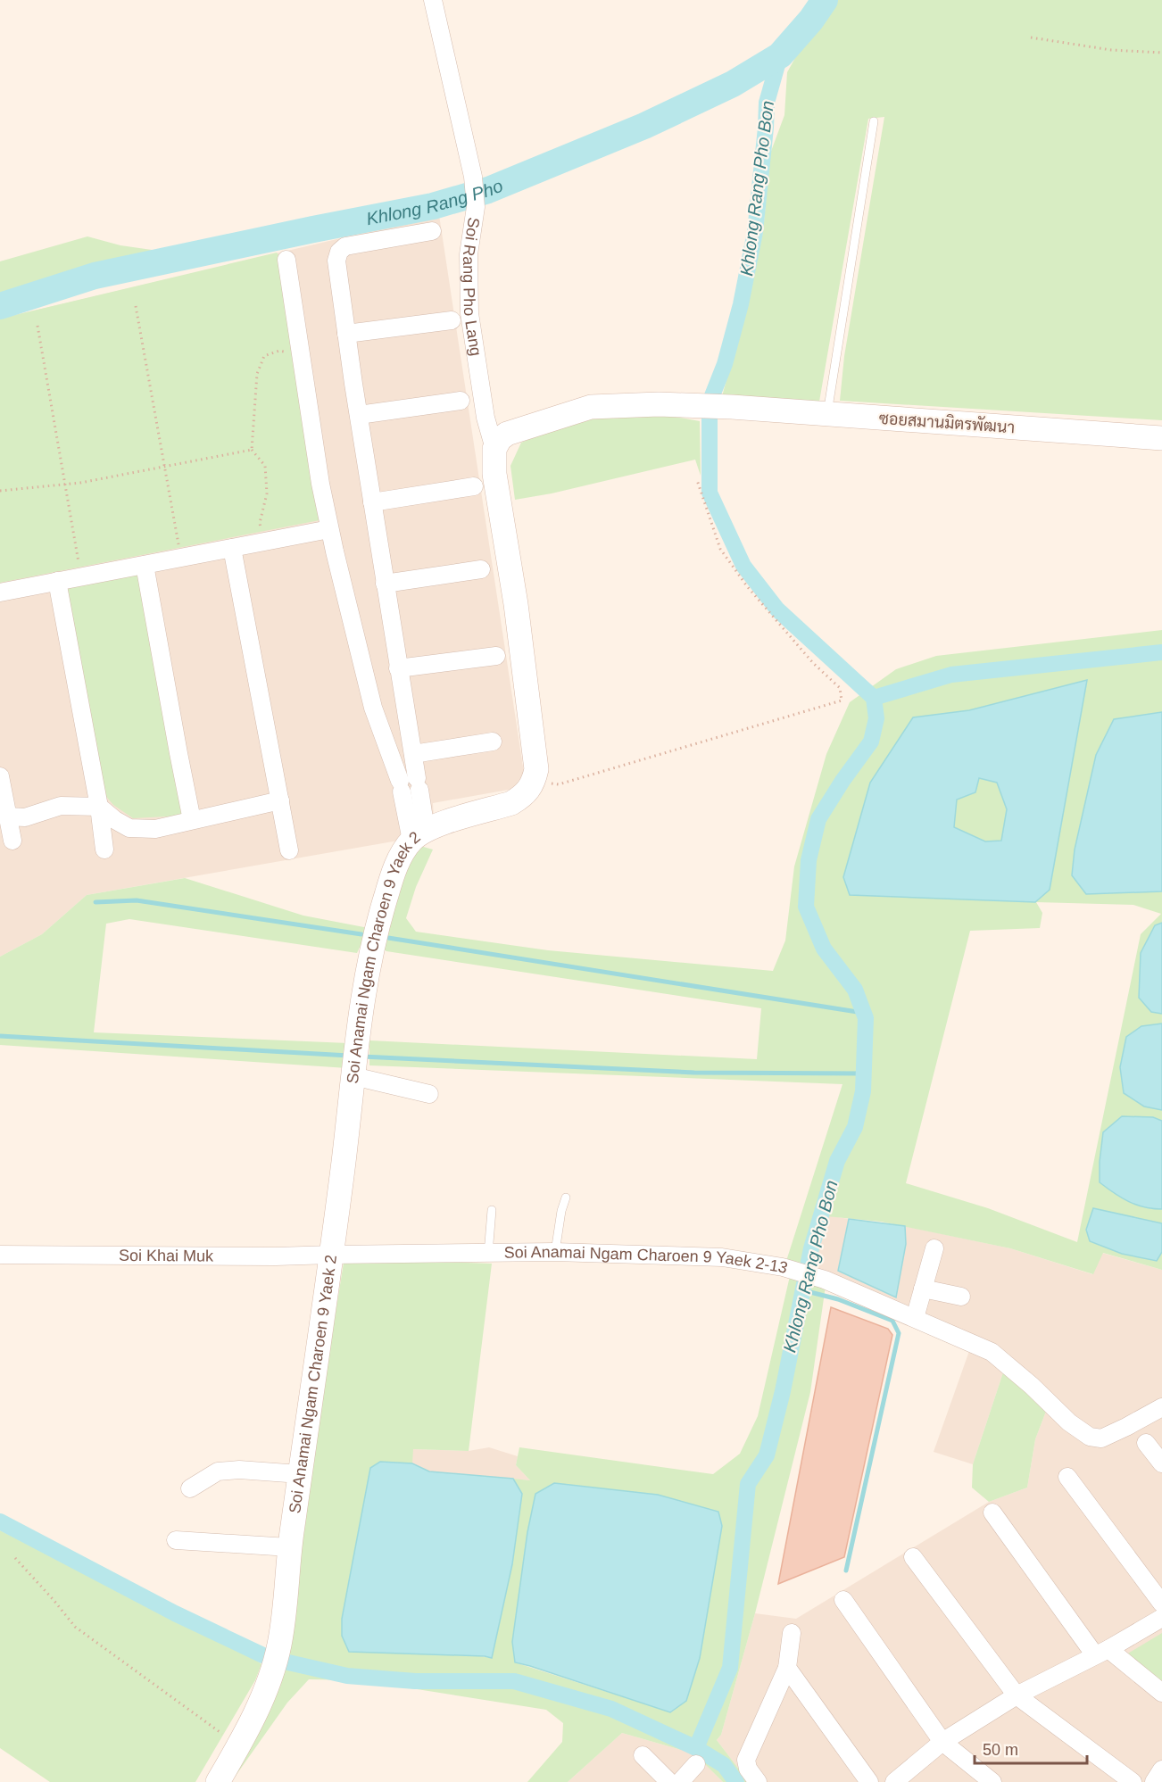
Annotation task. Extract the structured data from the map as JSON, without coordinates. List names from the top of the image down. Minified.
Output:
{"streets":{"street":["Soi Rang Pho Lang","ซอยสมานมิตรพัฒนา","Soi Anamai Ngam Charoen 9 Yaek 2","Soi Khai Muk","Soi Anamai Ngam Charoen 9 Yaek 2-13"]},"crossings":[["Soi Rang Pho Lang","ซอยสมานมิตรพัฒนา"],["Soi Anamai Ngam Charoen 9 Yaek 2","Soi Khai Muk"],["Soi Anamai Ngam Charoen 9 Yaek 2","Soi Anamai Ngam Charoen 9 Yaek 2-13"],["Soi Khai Muk","Soi Anamai Ngam Charoen 9 Yaek 2-13"]],"water":["Khlong Rang Pho Bon","Khlong Rang Pho"],"scale_bar":"50 m"}
